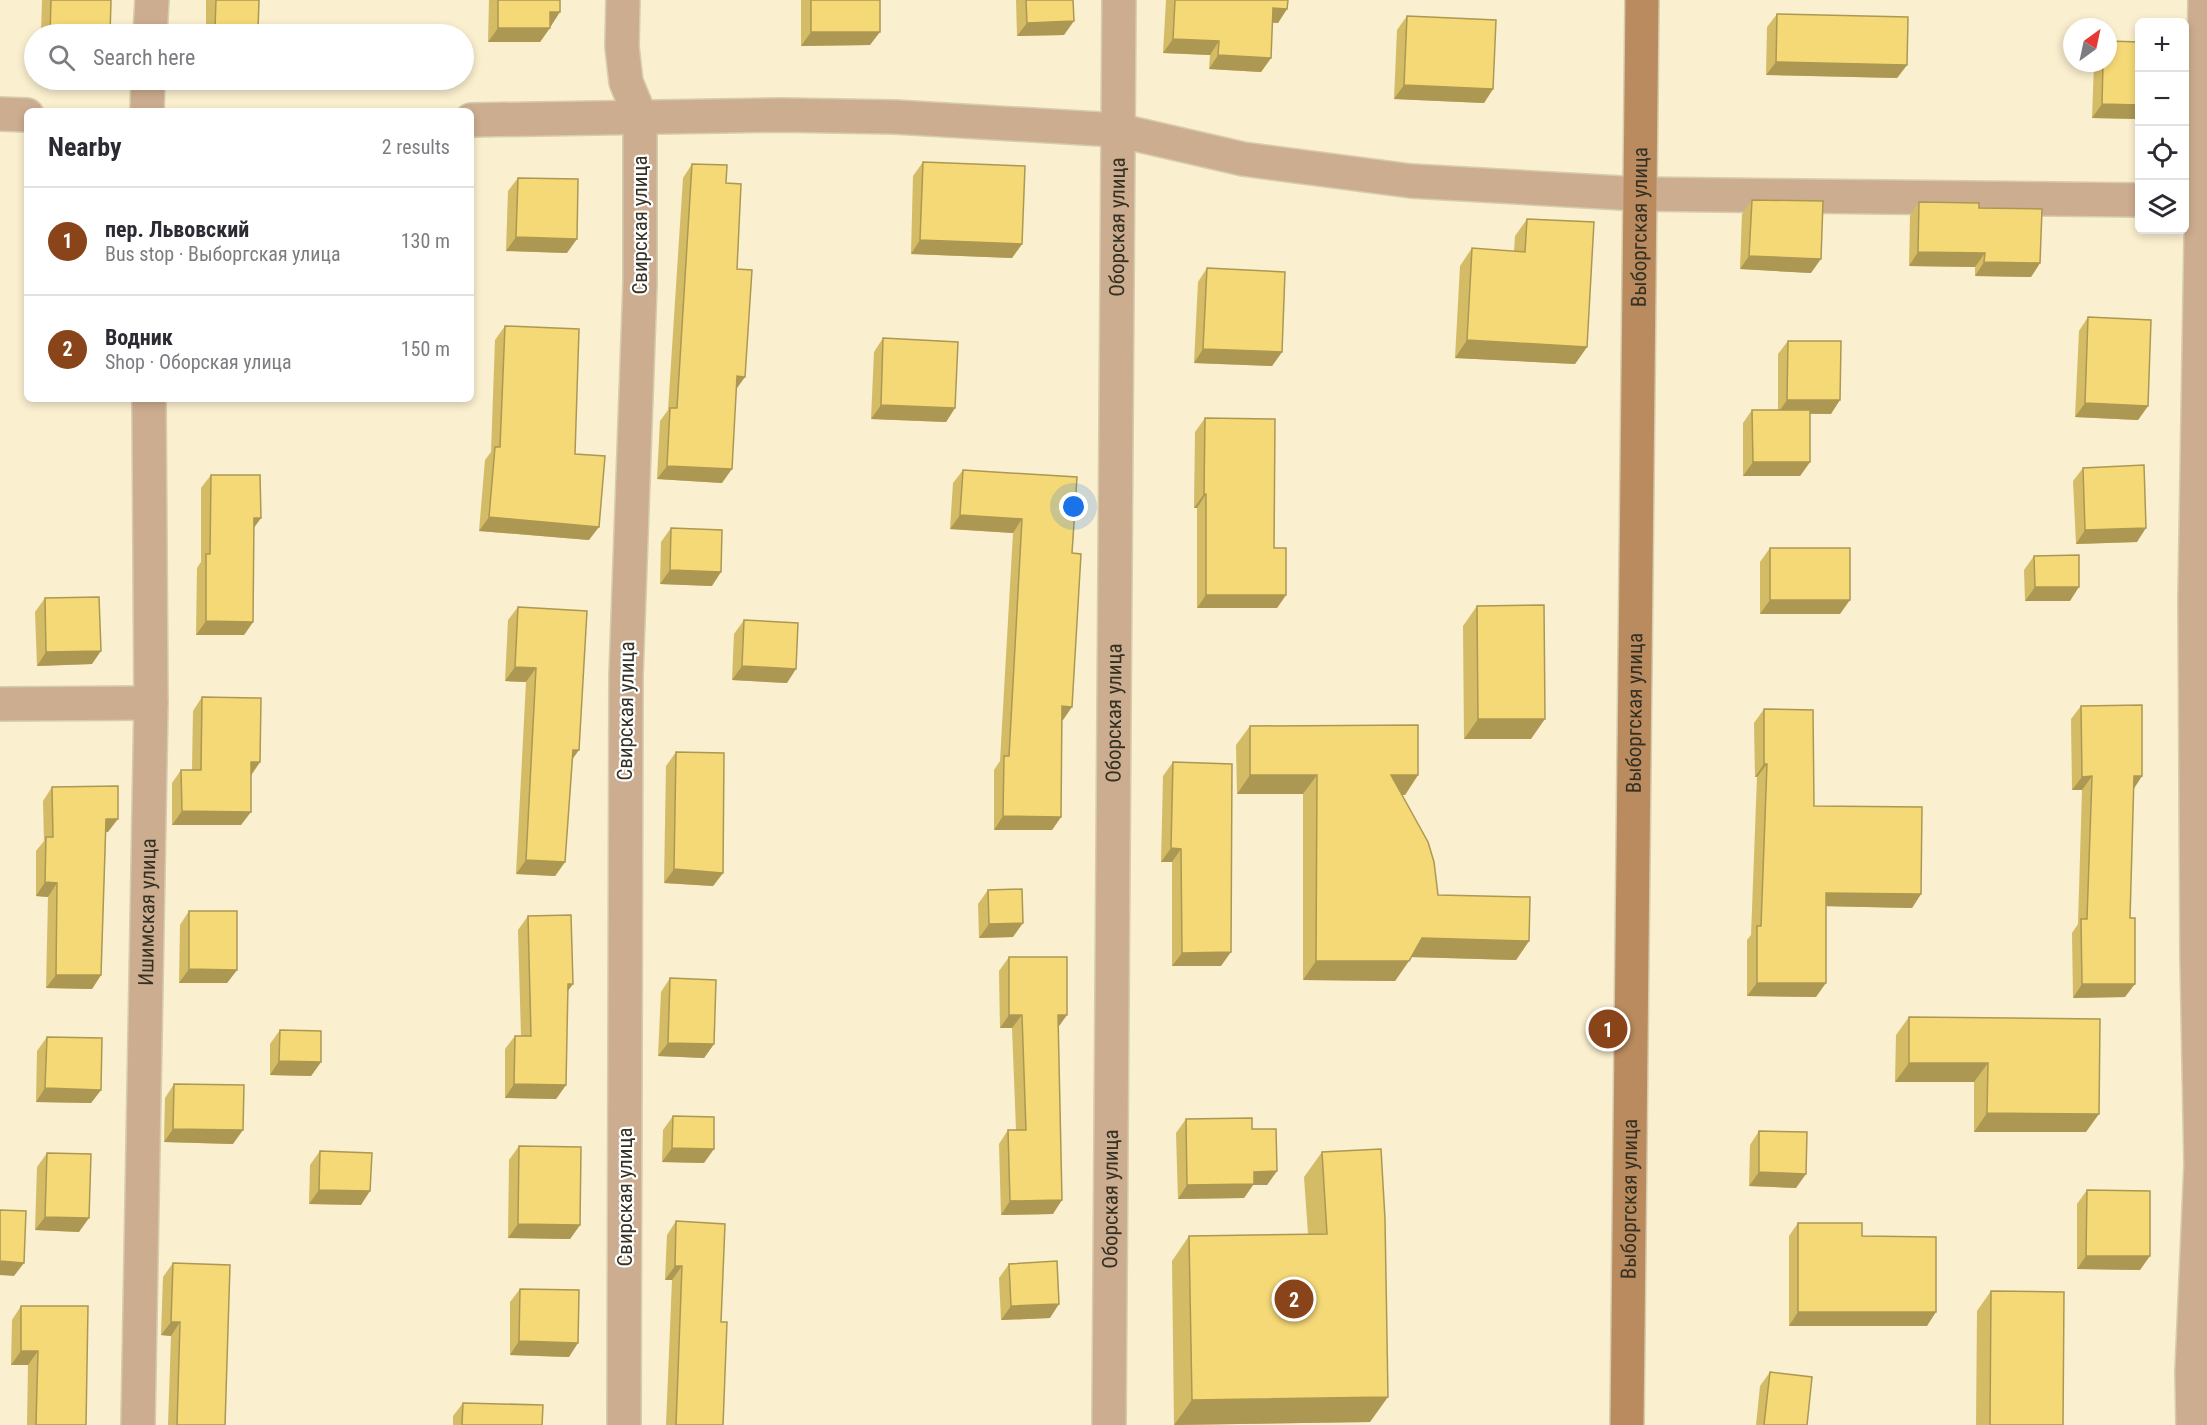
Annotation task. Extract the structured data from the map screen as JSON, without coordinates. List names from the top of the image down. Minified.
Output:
{"streets":{"street":["Свирская улица","Оборская улица","Выборгская улица","Ишимская улица"]},"north":"top right","page":{"map_buttons":["+","−"],"search":"Search here","heading":["Nearby","2 results"],"list":[{"mark":"1","name":"пер. Львовский","note":"Bus stop · Выборгская улица","value":"130 m"},{"mark":"2","name":"Водник","note":"Shop · Оборская улица","value":"150 m"}],"pins":["1","2"]}}
